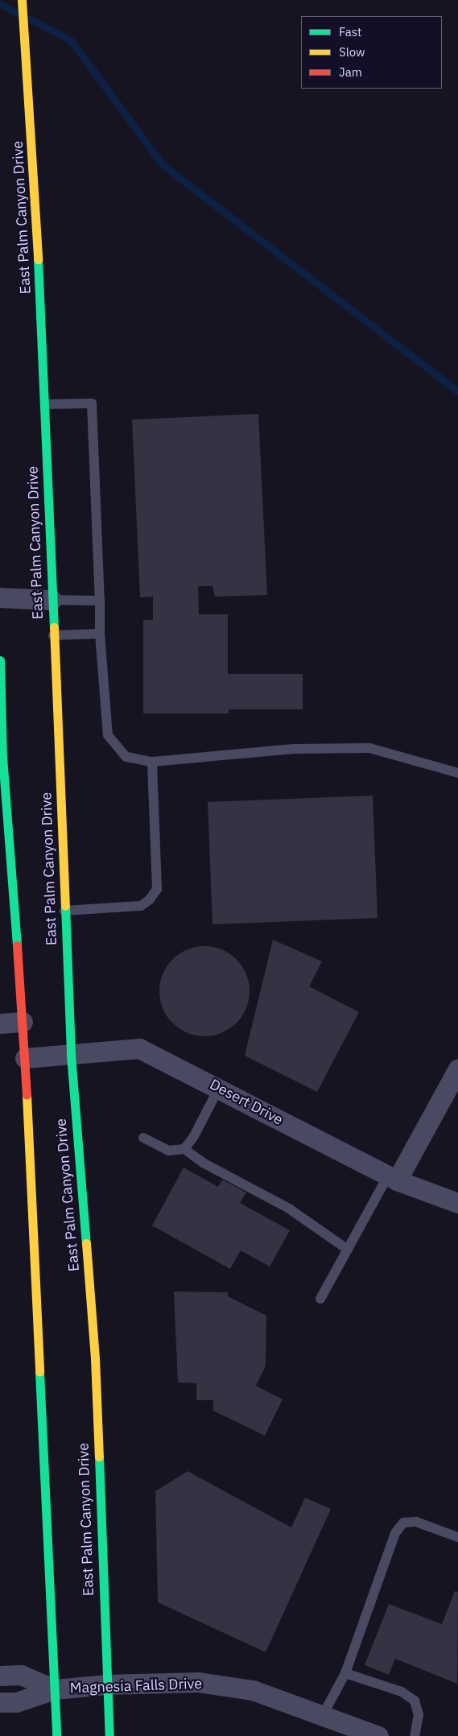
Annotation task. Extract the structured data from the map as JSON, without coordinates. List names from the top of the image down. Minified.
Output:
{"streets":{"main road":["East Palm Canyon Drive"],"street":["Desert Drive","Magnesia Falls Drive"]},"crossings":[["East Palm Canyon Drive","Desert Drive"],["East Palm Canyon Drive","Magnesia Falls Drive"]],"legend":["Fast","Slow","Jam"]}
